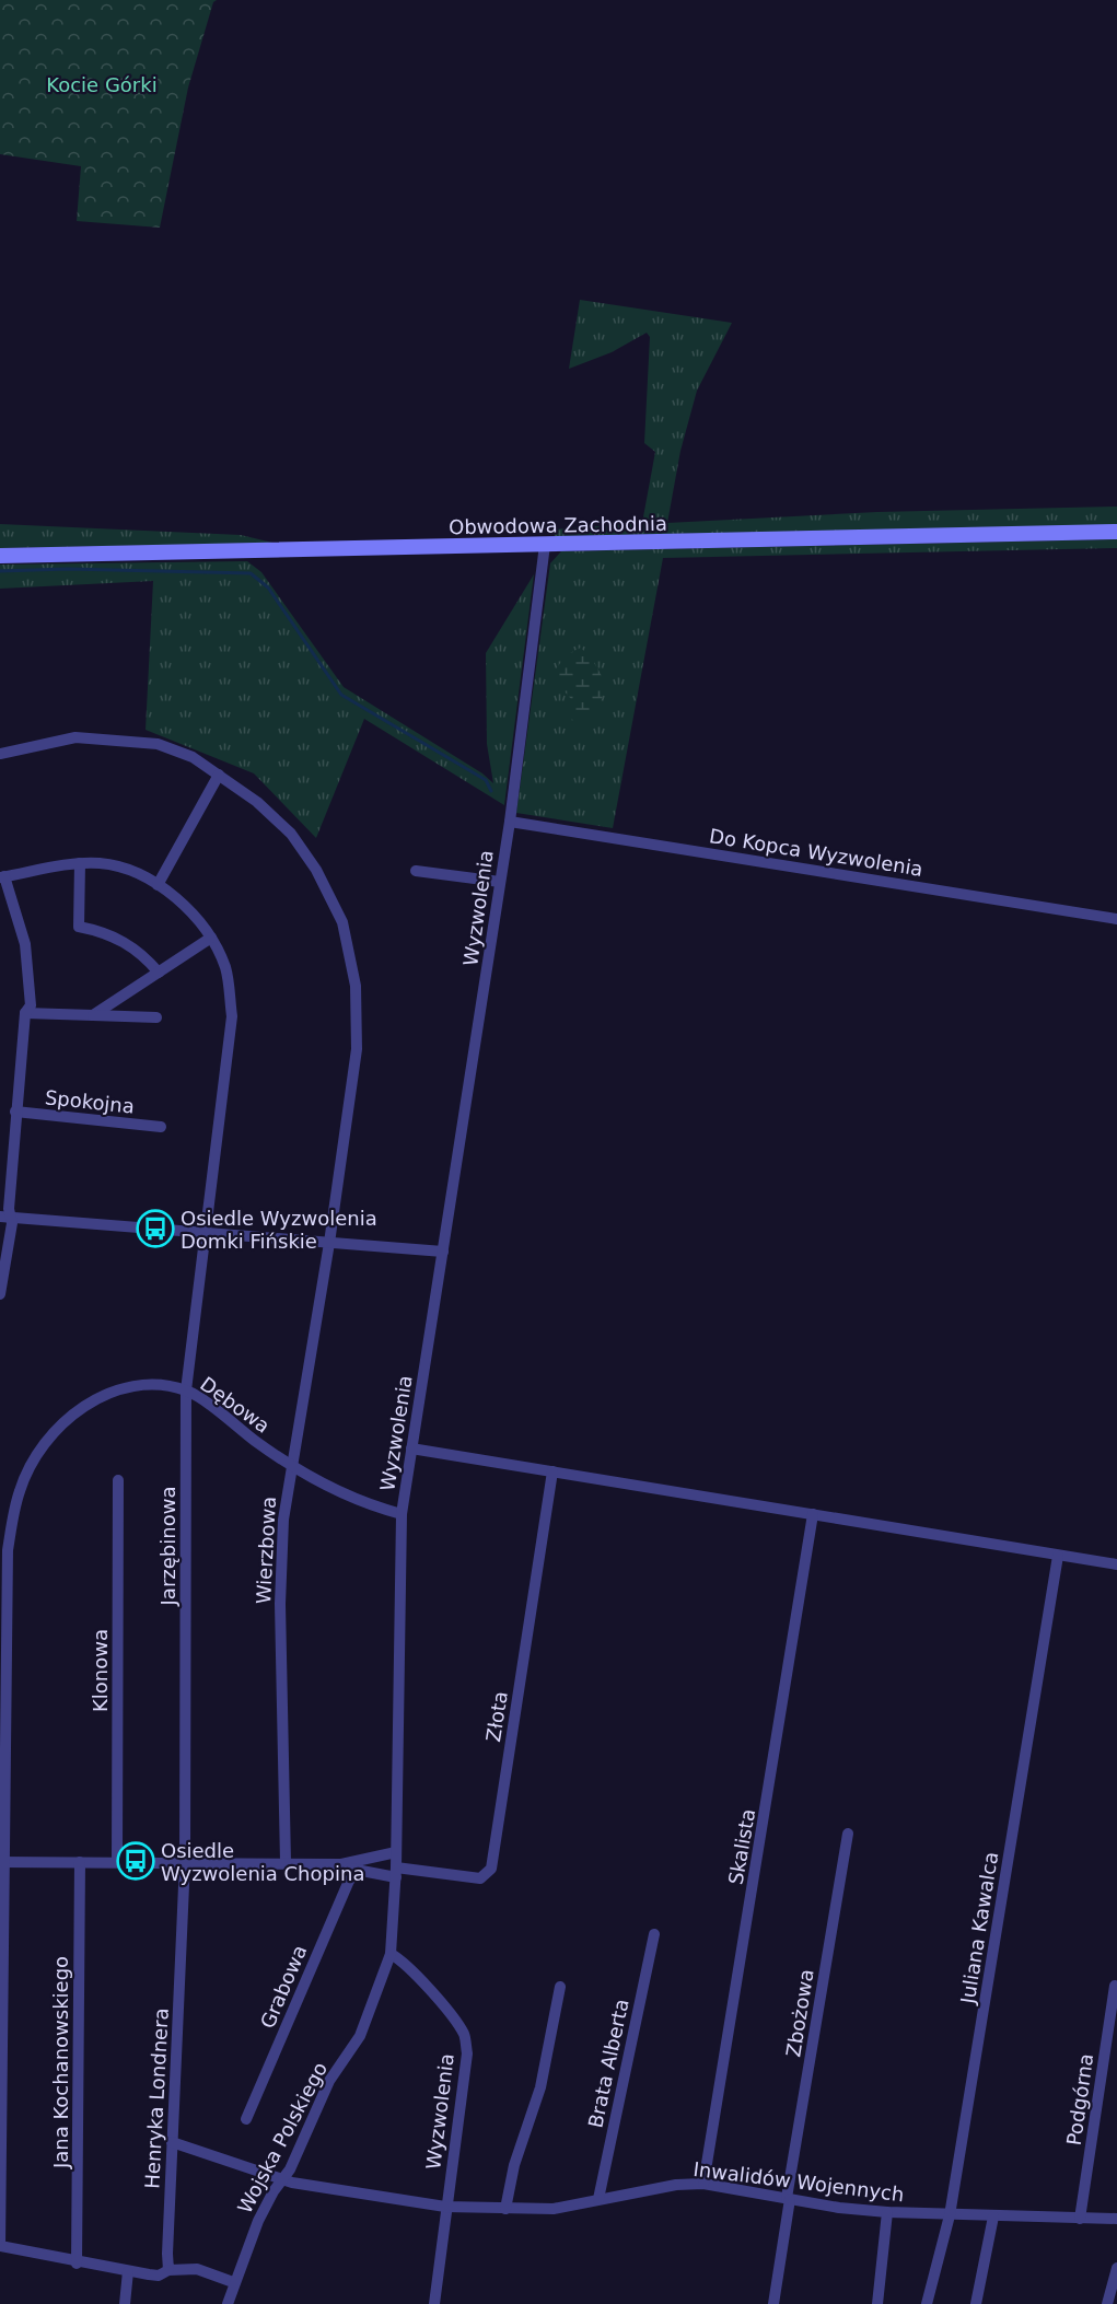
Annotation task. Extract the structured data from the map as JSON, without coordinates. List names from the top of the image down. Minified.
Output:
{"streets":{"main road":["Obwodowa Zachodnia"],"street":["Do Kopca Wyzwolenia","Wyzwolenia","Spokojna","Dębowa","Jarzębinowa","Wierzbowa","Klonowa","Złota","Skalista","Juliana Kawalca","Grabowa","Zbożowa","Jana Kochanowskiego","Brata Alberta","Henryka Londnera","Podgórna","Wojska Polskiego","Inwalidów Wojennych"]},"crossings":[["Obwodowa Zachodnia","Wyzwolenia"],["Do Kopca Wyzwolenia","Wyzwolenia"],["Wyzwolenia","Dębowa"],["Wyzwolenia","Złota"],["Wyzwolenia","Wojska Polskiego"],["Wyzwolenia","Inwalidów Wojennych"],["Dębowa","Jarzębinowa"],["Dębowa","Wierzbowa"],["Jarzębinowa","Henryka Londnera"],["Skalista","Inwalidów Wojennych"],["Juliana Kawalca","Inwalidów Wojennych"],["Zbożowa","Inwalidów Wojennych"],["Brata Alberta","Inwalidów Wojennych"],["Henryka Londnera","Inwalidów Wojennych"],["Podgórna","Inwalidów Wojennych"],["Wojska Polskiego","Inwalidów Wojennych"]],"parks":["Kocie Górki"],"places":{"bus stop":["Osiedle Wyzwolenia Domki Fińskie","Osiedle Wyzwolenia Chopina"]}}
